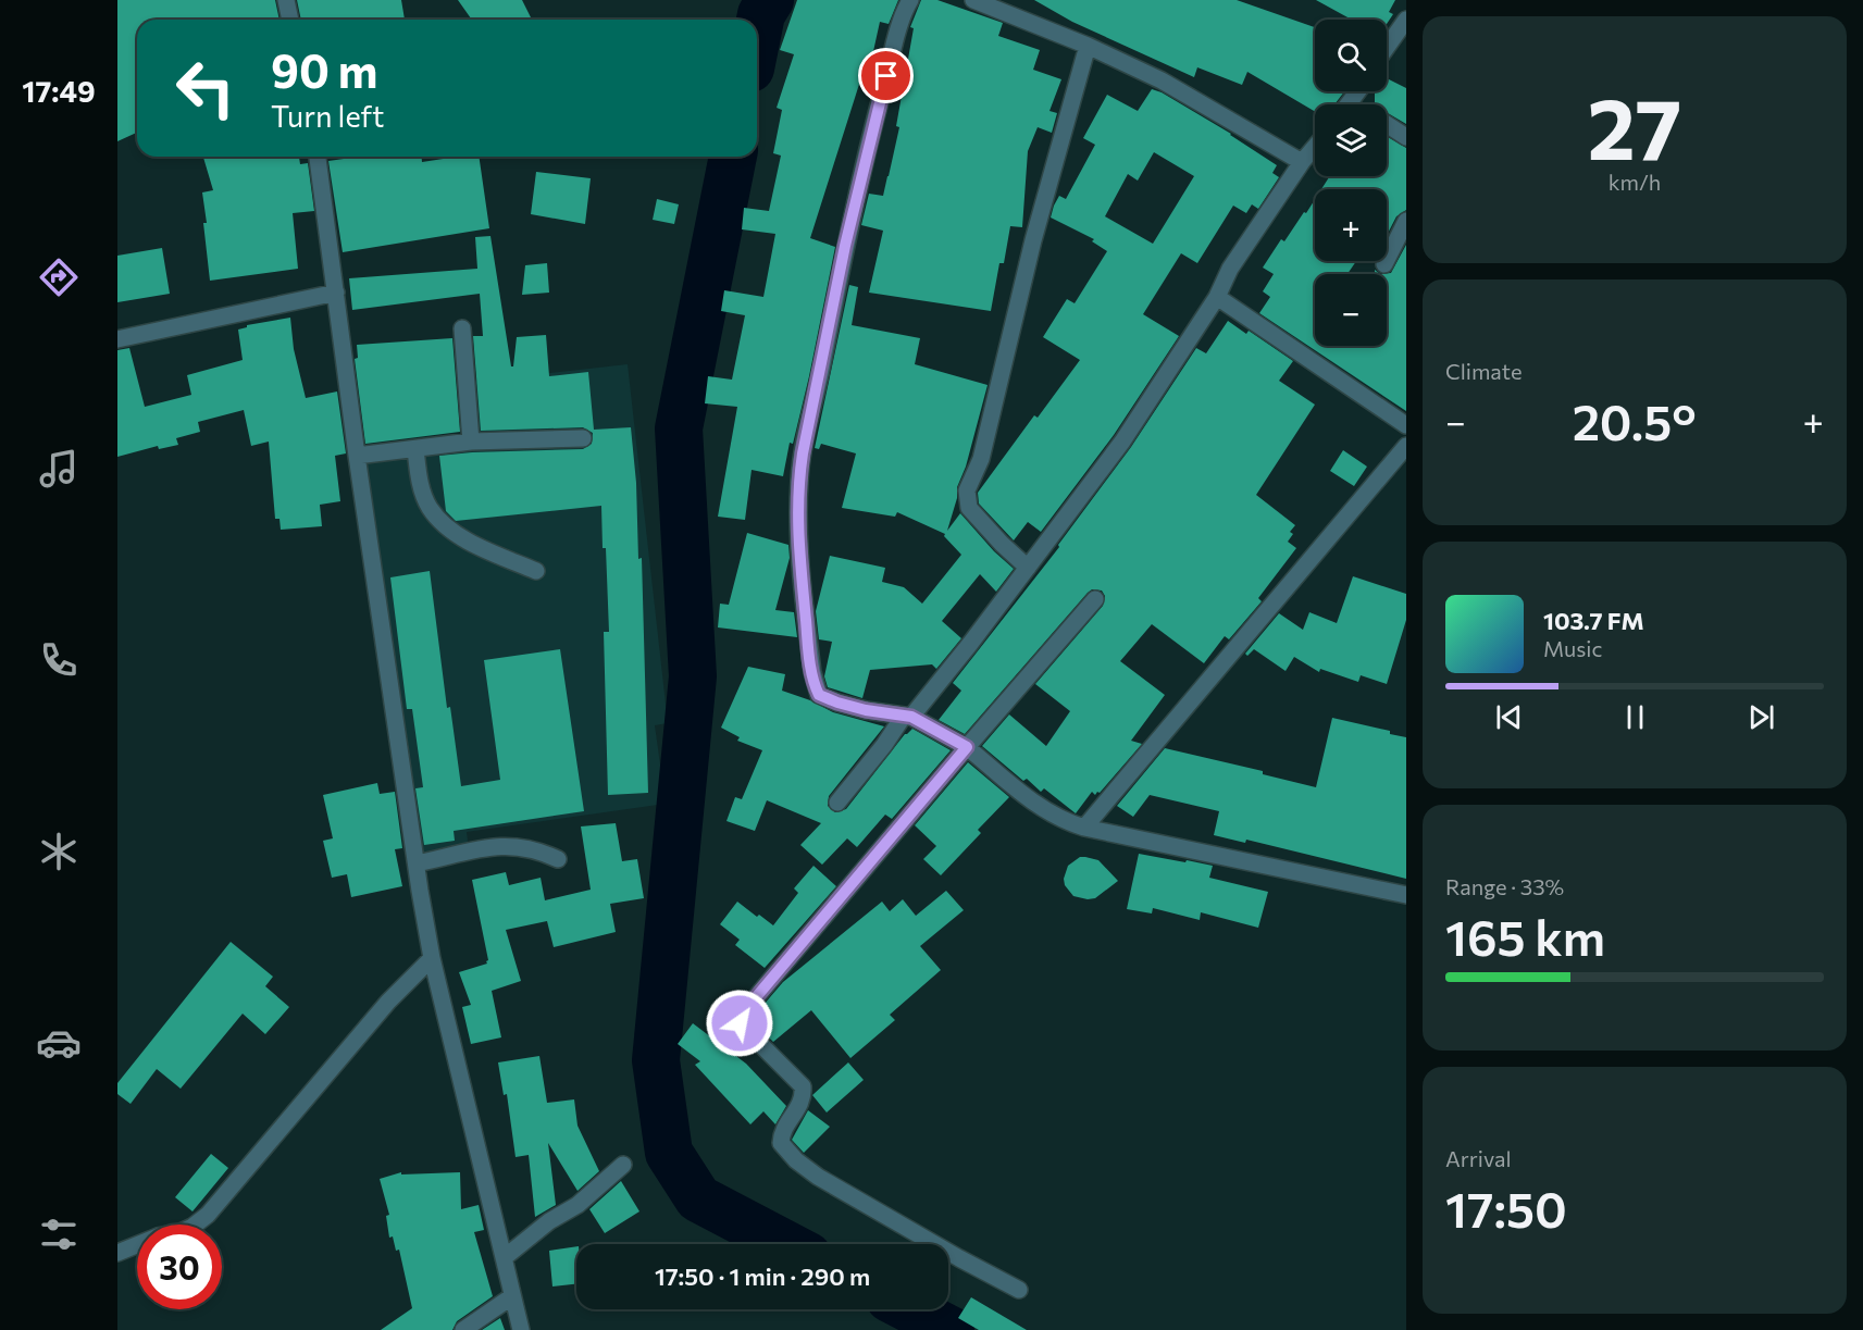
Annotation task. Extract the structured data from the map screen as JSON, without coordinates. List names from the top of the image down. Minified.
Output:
{"page":{"tabs":"17:49","tile":[["27","km/h"],"Climate",["Range · 33%","165 km"],["Arrival","17:50"]],"map_buttons":["+","−"],"turn":["90 m","Turn left"],"heat":["−","20.5°","+"],"song":["103.7 FM","Music"],"limit":"30","trip":"17:50 · 1 min · 290 m"}}
